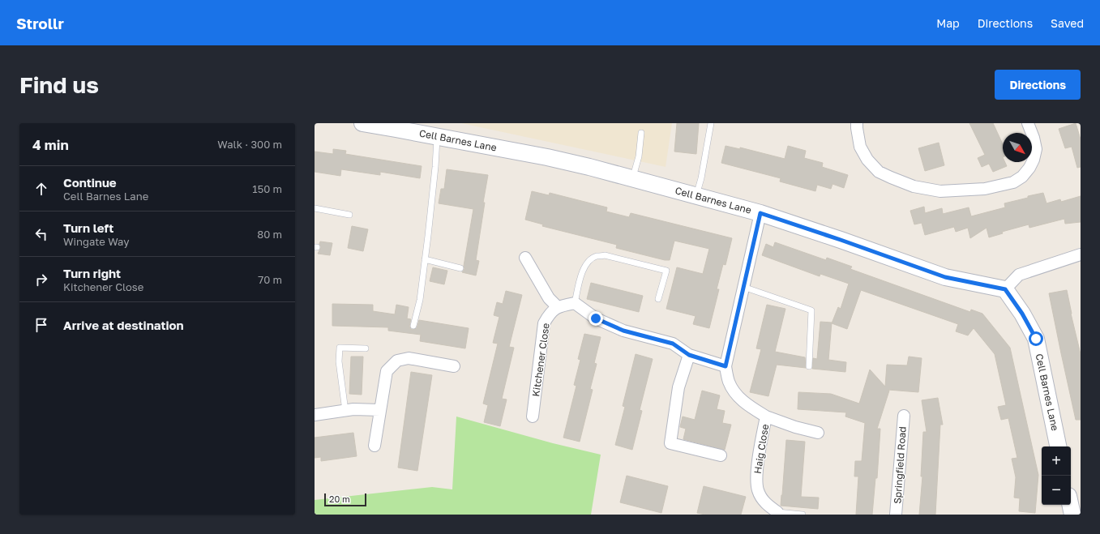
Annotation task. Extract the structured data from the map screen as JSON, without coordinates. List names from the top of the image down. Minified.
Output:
{"streets":{"street":["Cell Barnes Lane","Kitchener Close","Haig Close","Springfield Road"]},"scale_bar":"20 m","north":"bottom right","page":{"header":"Strollr","nav":["Map","Directions","Saved"],"buttons":"Directions","title":"Find us","heading":["4 min","Walk · 300 m"],"list":[["Continue","Cell Barnes Lane","150 m"],["Turn left","Wingate Way","80 m"],["Turn right","Kitchener Close","70 m"],"Arrive at destination"],"map_buttons":["+","−"],"scale":"20 m"}}
